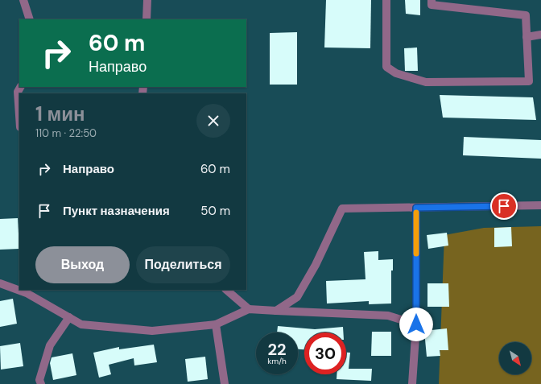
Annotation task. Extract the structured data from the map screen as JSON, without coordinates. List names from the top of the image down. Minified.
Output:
{"north":"bottom right","page":{"turn":["60 m","Направо"],"heading":["1 мин","110 m · 22:50"],"list":[{"name":"Направо","value":"60 m"},{"name":"Пункт назначения","value":"50 m"}],"buttons":["Выход","Поделиться"],"speed":"22 km/h","limit":"30"}}
